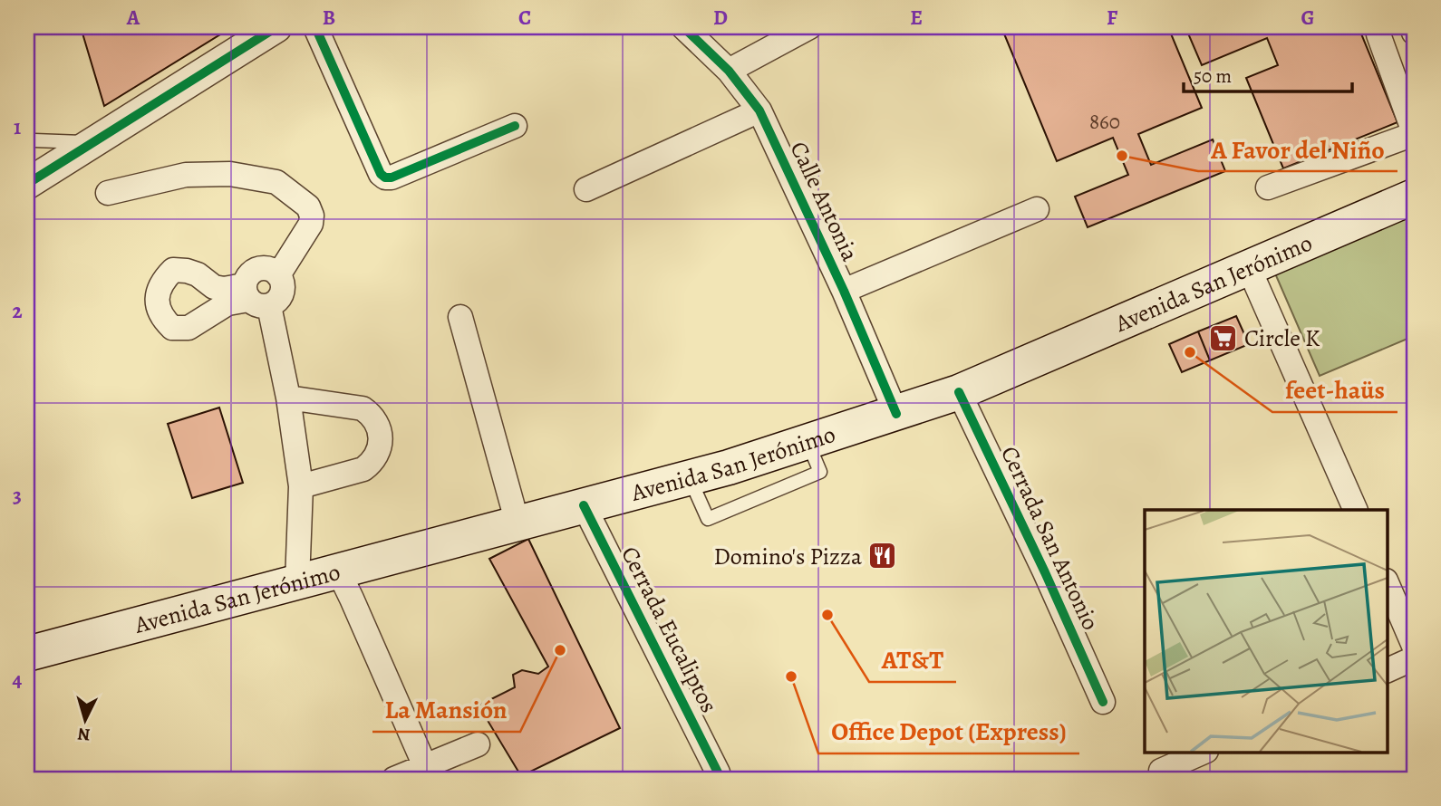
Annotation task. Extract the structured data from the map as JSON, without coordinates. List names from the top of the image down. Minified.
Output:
{"streets":{"main road":["Avenida San Jerónimo"],"street":["Calle Antonia","Cerrada San Antonio","Cerrada Eucaliptos"]},"crossings":[["Calle Antonia","Avenida San Jerónimo"],["Avenida San Jerónimo","Cerrada San Antonio"],["Avenida San Jerónimo","Cerrada Eucaliptos"]],"places":{"other":["A Favor del Niño","feet-haüs","AT&T","La Mansión","Office Depot (Express)"],"supermarket":["Circle K"],"restaurant":["Domino's Pizza"]},"house_numbers":["860"],"scale_bar":"50 m","north":"bottom","grid":{"columns":["A","B","C","D","E","F","G"],"rows":["1","2","3","4"]}}
